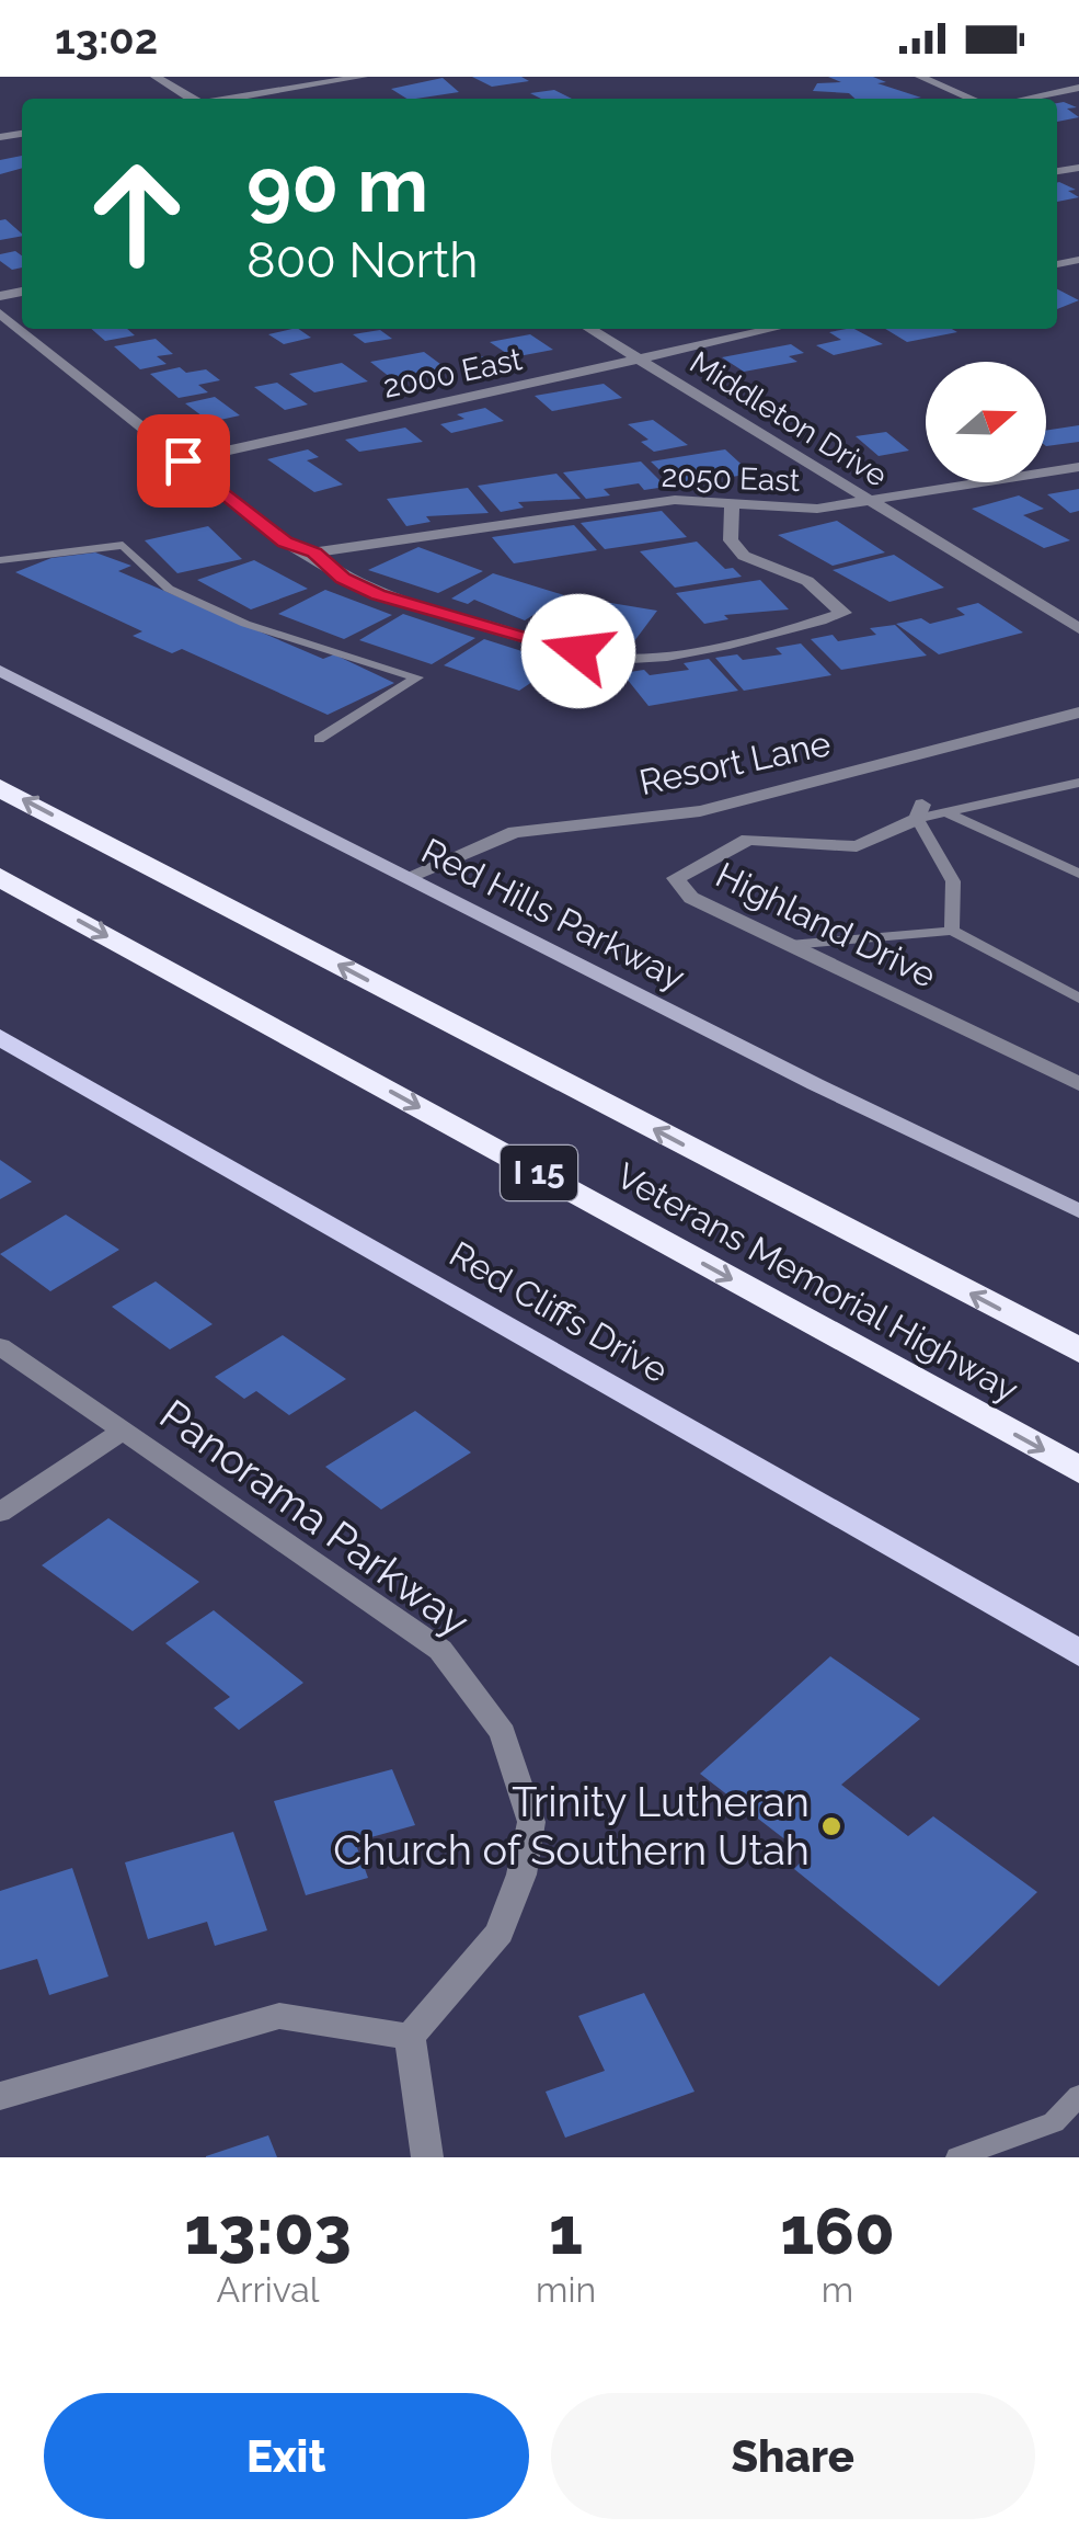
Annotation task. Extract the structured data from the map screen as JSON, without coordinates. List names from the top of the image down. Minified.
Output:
{"streets":{"highway":["I 15","Veterans Memorial Highway"],"main road":["Red Hills Parkway","Red Cliffs Drive"],"street":["2000 East","Middleton Drive","2050 East","Resort Lane","Highland Drive","Panorama Parkway"]},"crossings":[["2000 East","Middleton Drive"],["Middleton Drive","2050 East"],["Resort Lane","Red Hills Parkway"]],"places":["Trinity Lutheran Church of Southern Utah"],"north":"right","page":{"status":"13:02","turn":["90 m","800 North"],"eta":["13:03","Arrival","1","min","160","m"],"buttons":["Exit","Share"]}}
